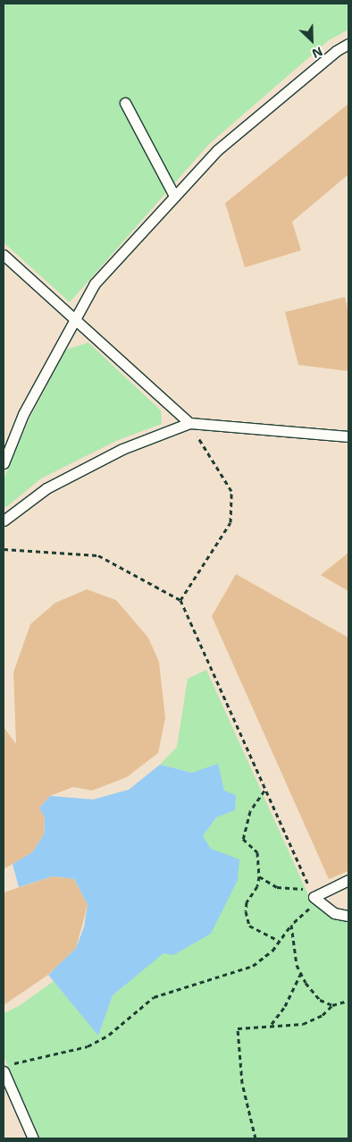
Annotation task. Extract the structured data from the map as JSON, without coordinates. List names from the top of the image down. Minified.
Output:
{"north":"bottom right"}
